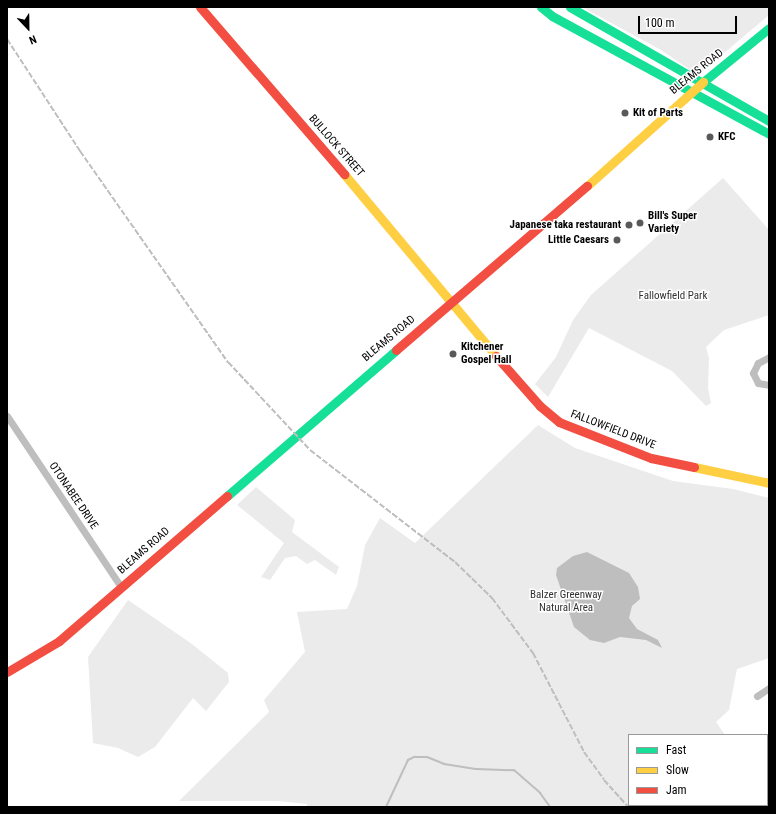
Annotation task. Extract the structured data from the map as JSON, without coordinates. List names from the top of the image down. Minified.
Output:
{"streets":{"main road":["BLEAMS ROAD","BULLOCK STREET","FALLOWFIELD DRIVE"],"street":["OTONABEE DRIVE"]},"crossings":[["BLEAMS ROAD","BULLOCK STREET"],["BLEAMS ROAD","FALLOWFIELD DRIVE"],["BLEAMS ROAD","OTONABEE DRIVE"],["BULLOCK STREET","FALLOWFIELD DRIVE"]],"parks":["Fallowfield Park","Balzer Greenway Natural Area"],"places":["Kit of Parts","KFC","Bill's Super Variety","Japanese taka restaurant","Little Caesars","Kitchener Gospel Hall"],"legend":["Fast","Slow","Jam"],"scale_bar":"100 m","north":"bottom"}
